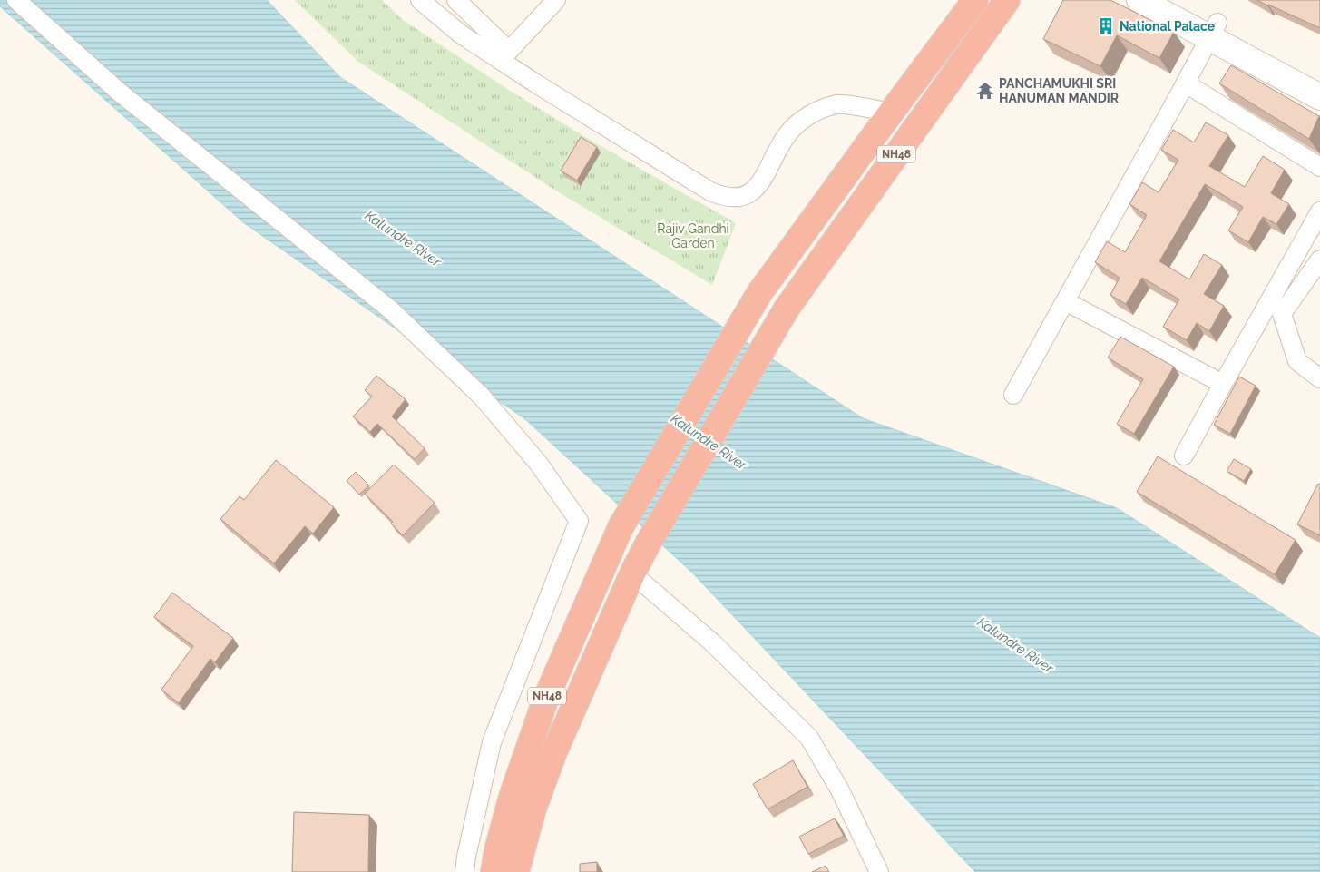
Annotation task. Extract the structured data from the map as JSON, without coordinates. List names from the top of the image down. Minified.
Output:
{"streets":{"highway":["NH48"]},"water":["Kalundre River"],"parks":["Rajiv Gandhi Garden"],"places":{"building":["National Palace"],"temple":["PANCHAMUKHI SRI HANUMAN MANDIR"]}}
